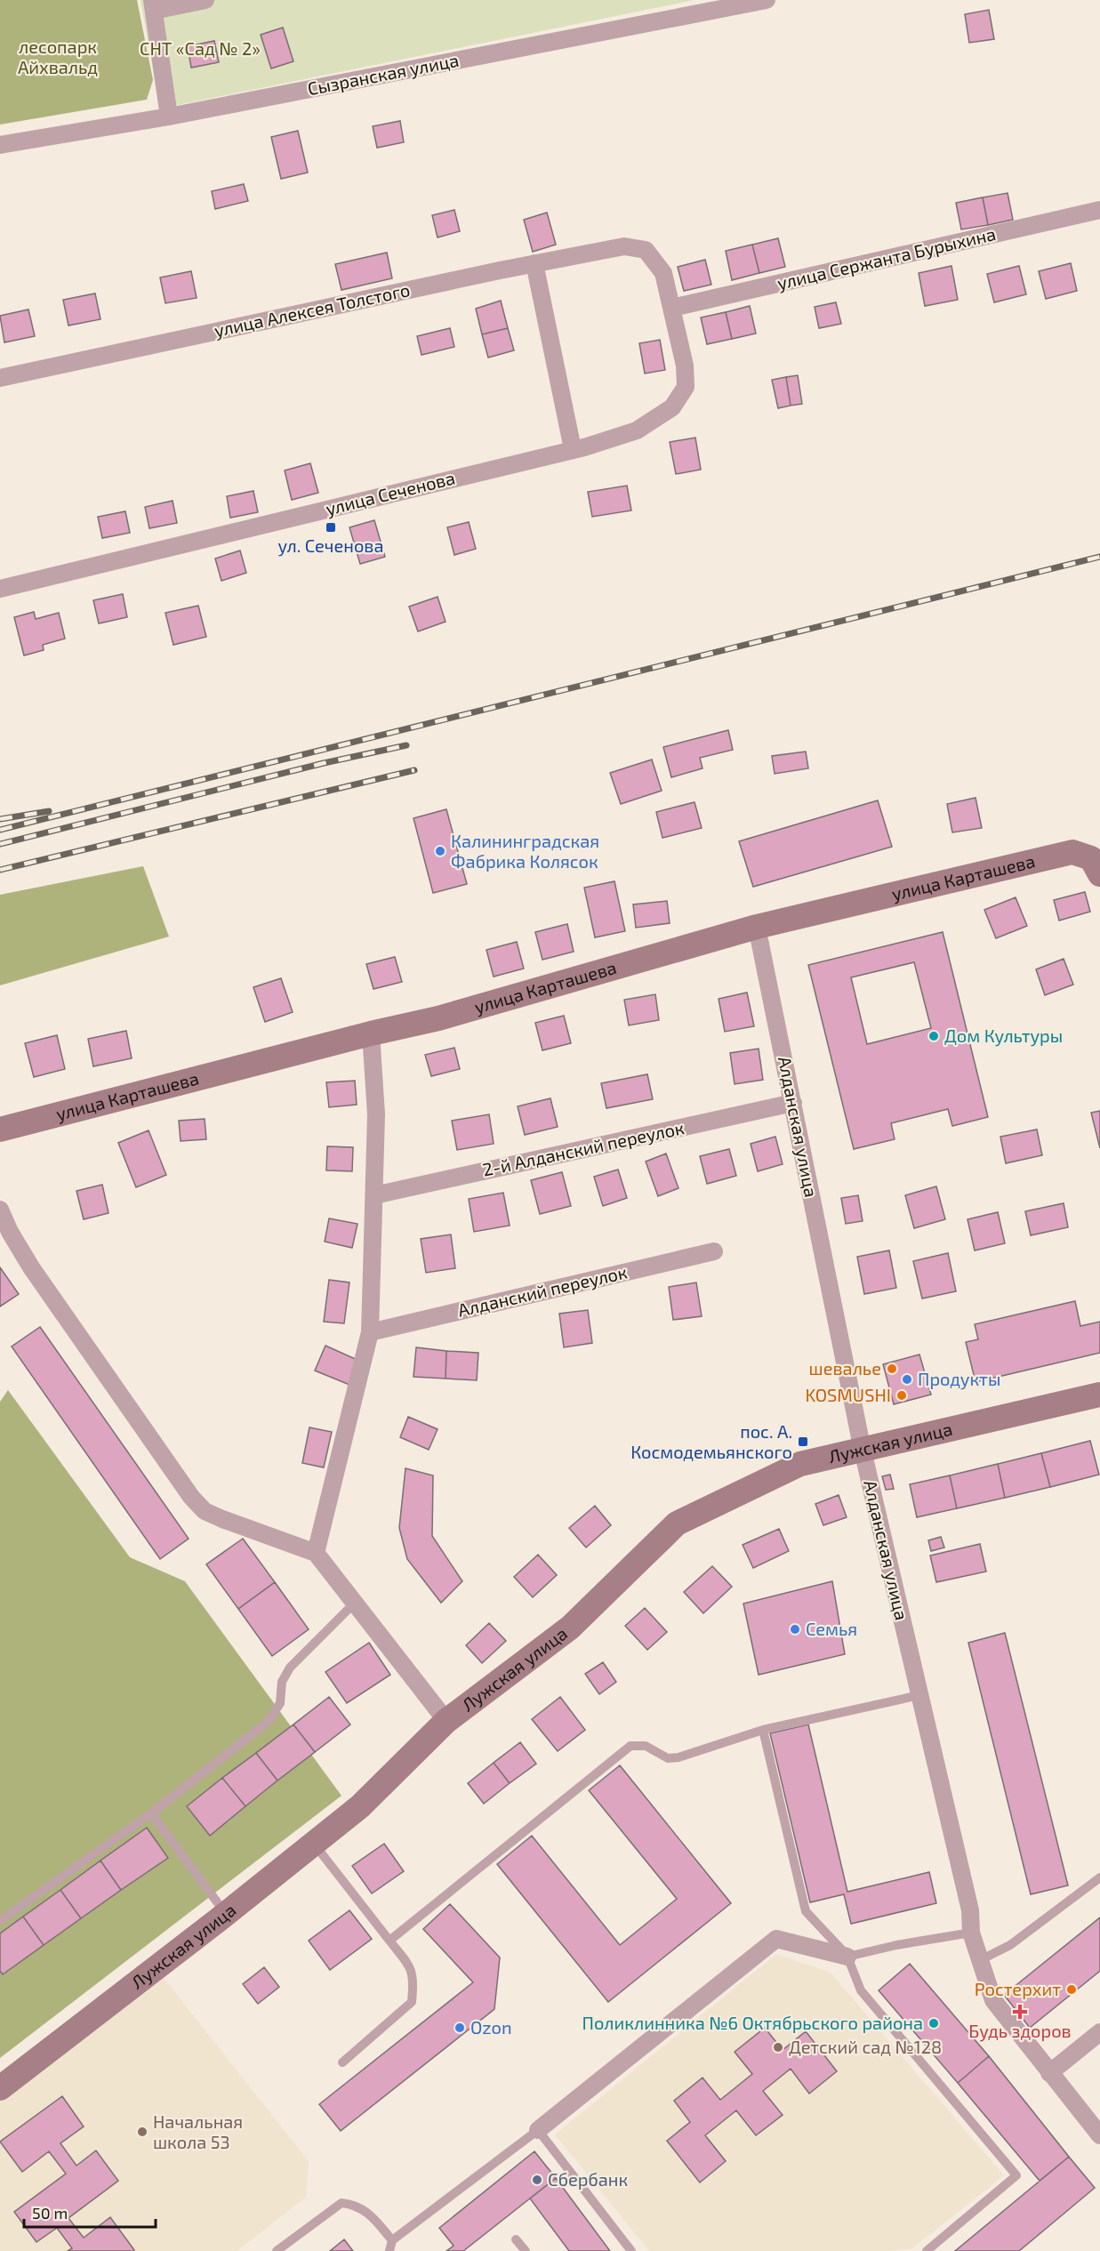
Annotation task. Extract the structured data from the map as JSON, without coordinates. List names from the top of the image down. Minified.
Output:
{"streets":{"street":["Сызранская улица","улица Сержанта Бурыхина","улица Алексея Толстого","улица Сеченова","улица Карташева","Алданская улица","2-й Алданский переулок","Алданский переулок","Лужская улица"]},"crossings":[["улица Сержанта Бурыхина","улица Сеченова"],["улица Алексея Толстого","улица Сеченова"],["улица Карташева","Алданская улица"],["Алданская улица","2-й Алданский переулок"],["Алданская улица","Лужская улица"]],"parks":["лесопарк Айхвальд","СНТ «Сад № 2»"],"places":{"transit":["ул. Сеченова","пос. А. Космодемьянского"],"other":["Калининградская Фабрика Колясок","Дом Культуры","шевалье","Продукты","KOSMUSHI","Семья","Ростерхит","Поликлинника №6 Октябрьского района","Ozon","Детский сад №128","Начальная школа 53","Сбербанк"],"health":["Будь здоров"]},"scale_bar":"50 m"}
